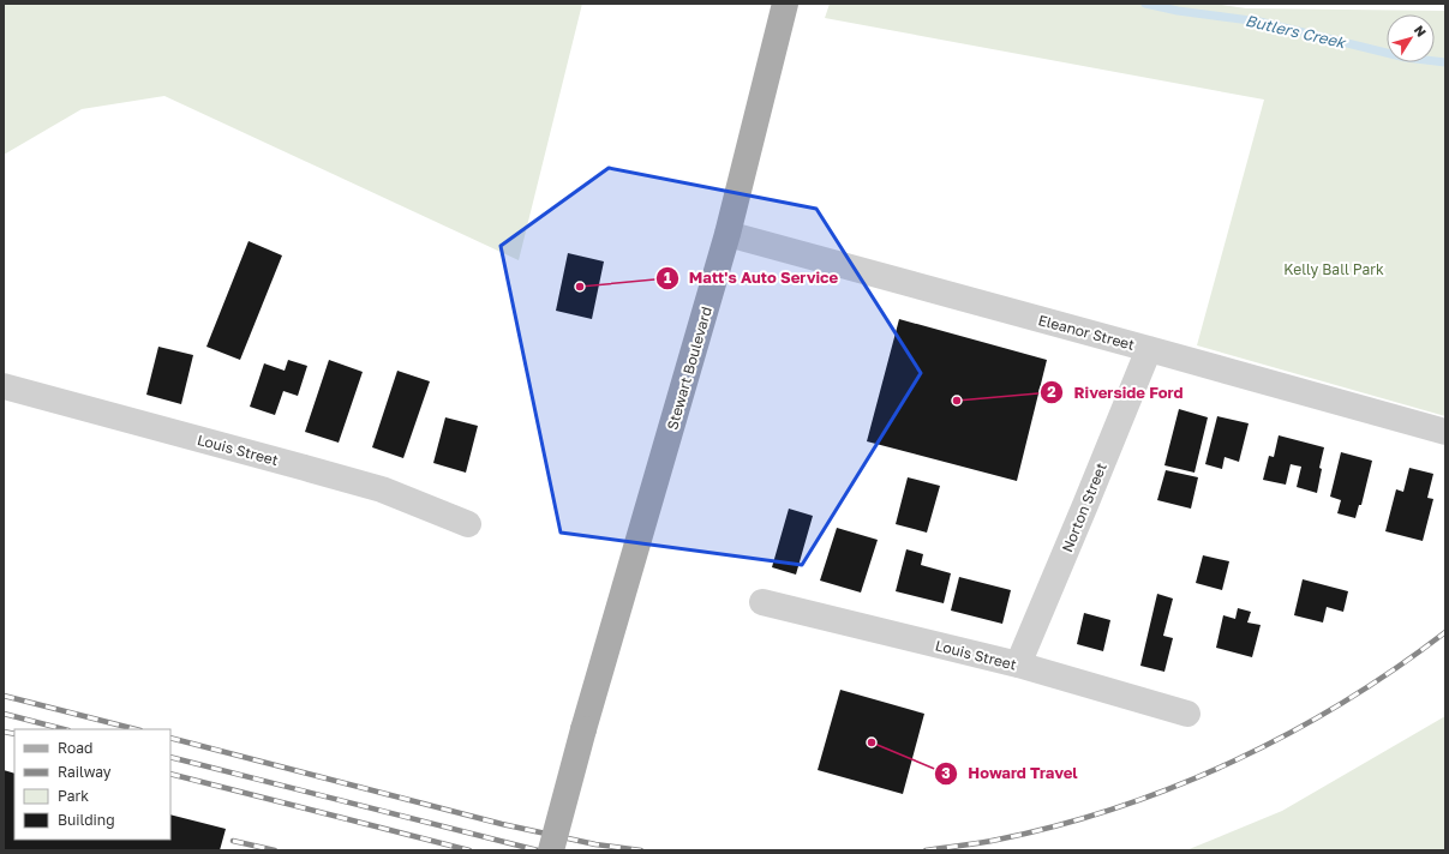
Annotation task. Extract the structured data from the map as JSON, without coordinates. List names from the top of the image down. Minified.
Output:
{"streets":{"main road":["Stewart Boulevard"],"street":["Eleanor Street","Louis Street","Norton Street"]},"crossings":[["Eleanor Street","Stewart Boulevard"],["Eleanor Street","Norton Street"],["Louis Street","Norton Street"]],"water":["Butlers Creek"],"parks":["Kelly Ball Park"],"places":["Matt's Auto Service","Riverside Ford","Howard Travel"],"legend":["Road","Railway","Park","Building"],"north":"top right"}
